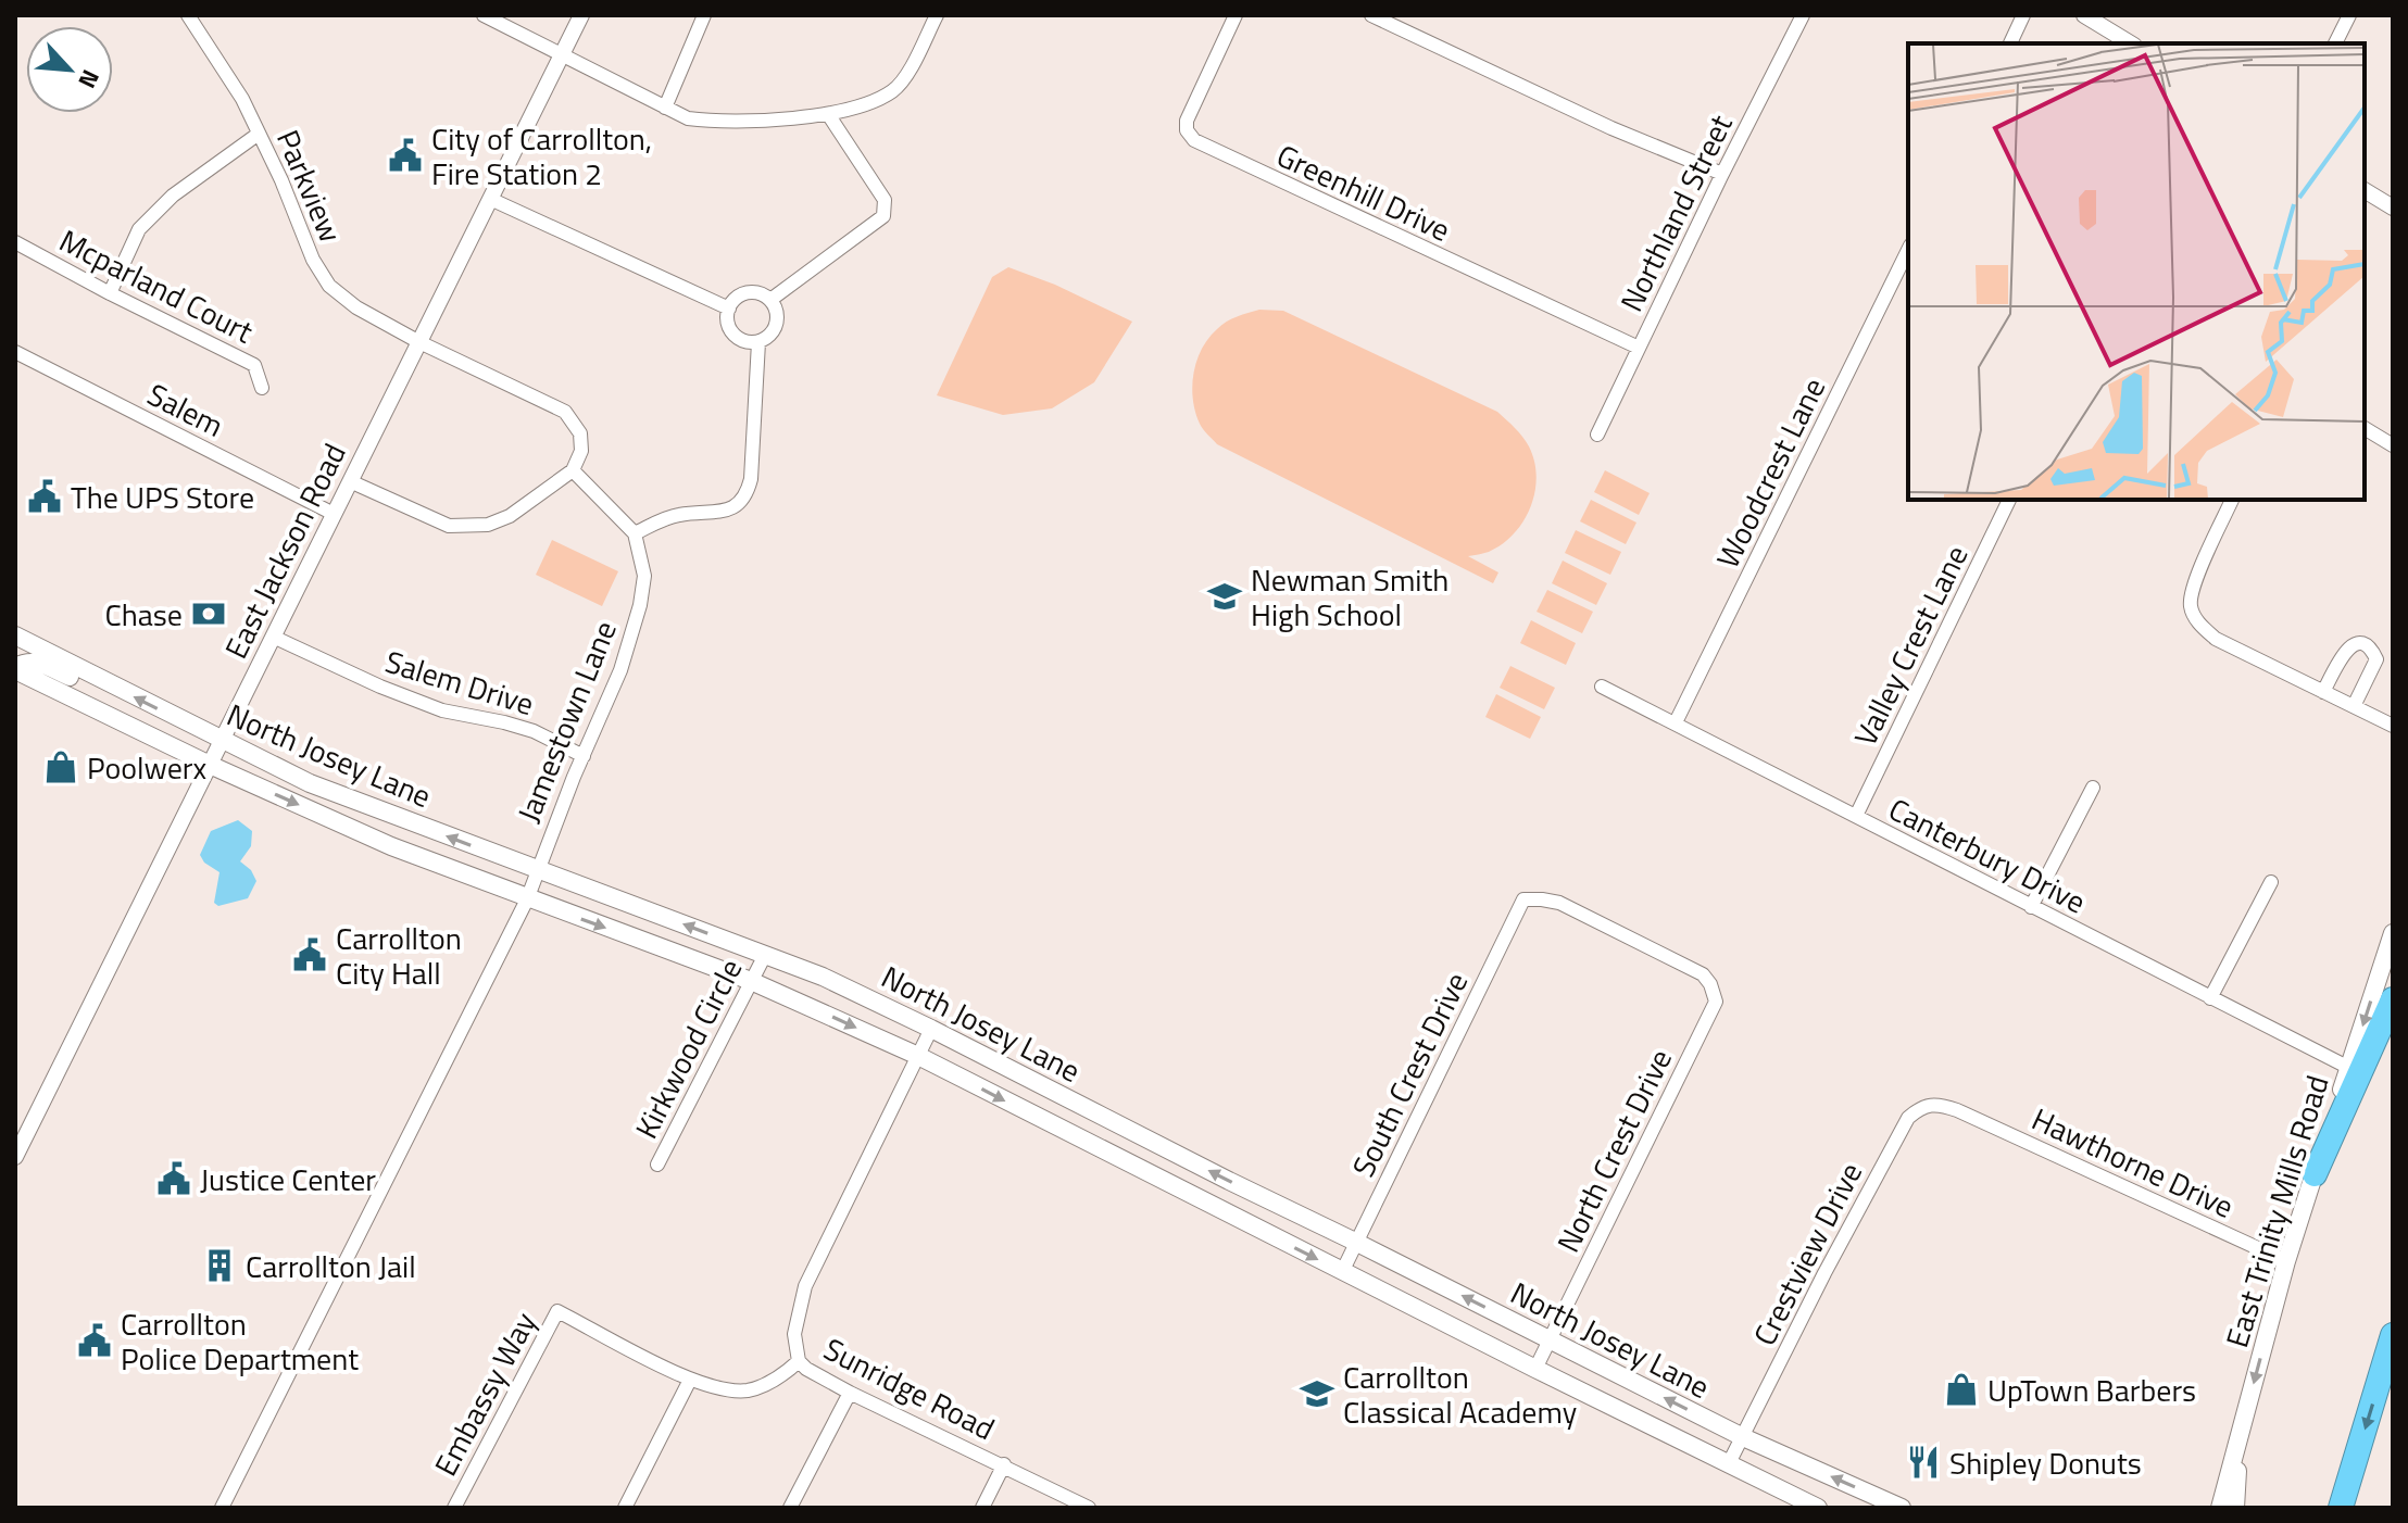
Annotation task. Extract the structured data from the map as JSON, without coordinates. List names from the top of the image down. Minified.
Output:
{"streets":{"main road":["North Josey Lane","East Trinity Mills Road"],"street":["Parkview","Greenhill Drive","Northland Street","Mcparland Court","Salem","Woodcrest Lane","East Jackson Road","Valley Crest Lane","Salem Drive","Jamestown Lane","Canterbury Drive","Kirkwood Circle","South Crest Drive","North Crest Drive","Hawthorne Drive","Crestview Drive","Sunridge Road","Embassy Way"]},"crossings":[["Parkview","East Jackson Road"],["Greenhill Drive","Northland Street"],["Salem","East Jackson Road"],["Woodcrest Lane","Canterbury Drive"],["East Jackson Road","Salem Drive"],["East Jackson Road","North Josey Lane"],["Valley Crest Lane","Canterbury Drive"],["Salem Drive","Jamestown Lane"],["Jamestown Lane","North Josey Lane"],["North Josey Lane","Kirkwood Circle"],["North Josey Lane","South Crest Drive"],["North Josey Lane","North Crest Drive"],["North Josey Lane","Crestview Drive"],["North Josey Lane","Sunridge Road"],["Canterbury Drive","East Trinity Mills Road"],["South Crest Drive","North Crest Drive"],["Hawthorne Drive","East Trinity Mills Road"],["Hawthorne Drive","Crestview Drive"],["Sunridge Road","Embassy Way"]],"one_way":["East Trinity Mills Road"],"places":{"public building":["City of Carrollton, Fire Station 2","The UPS Store","Carrollton City Hall","Justice Center","Carrollton Police Department"],"school or university":["Newman Smith High School","Carrollton Classical Academy"],"bank":["Chase"],"shop":["Poolwerx","UpTown Barbers"],"building":["Carrollton Jail"],"restaurant":["Shipley Donuts"]},"north":"bottom right"}
